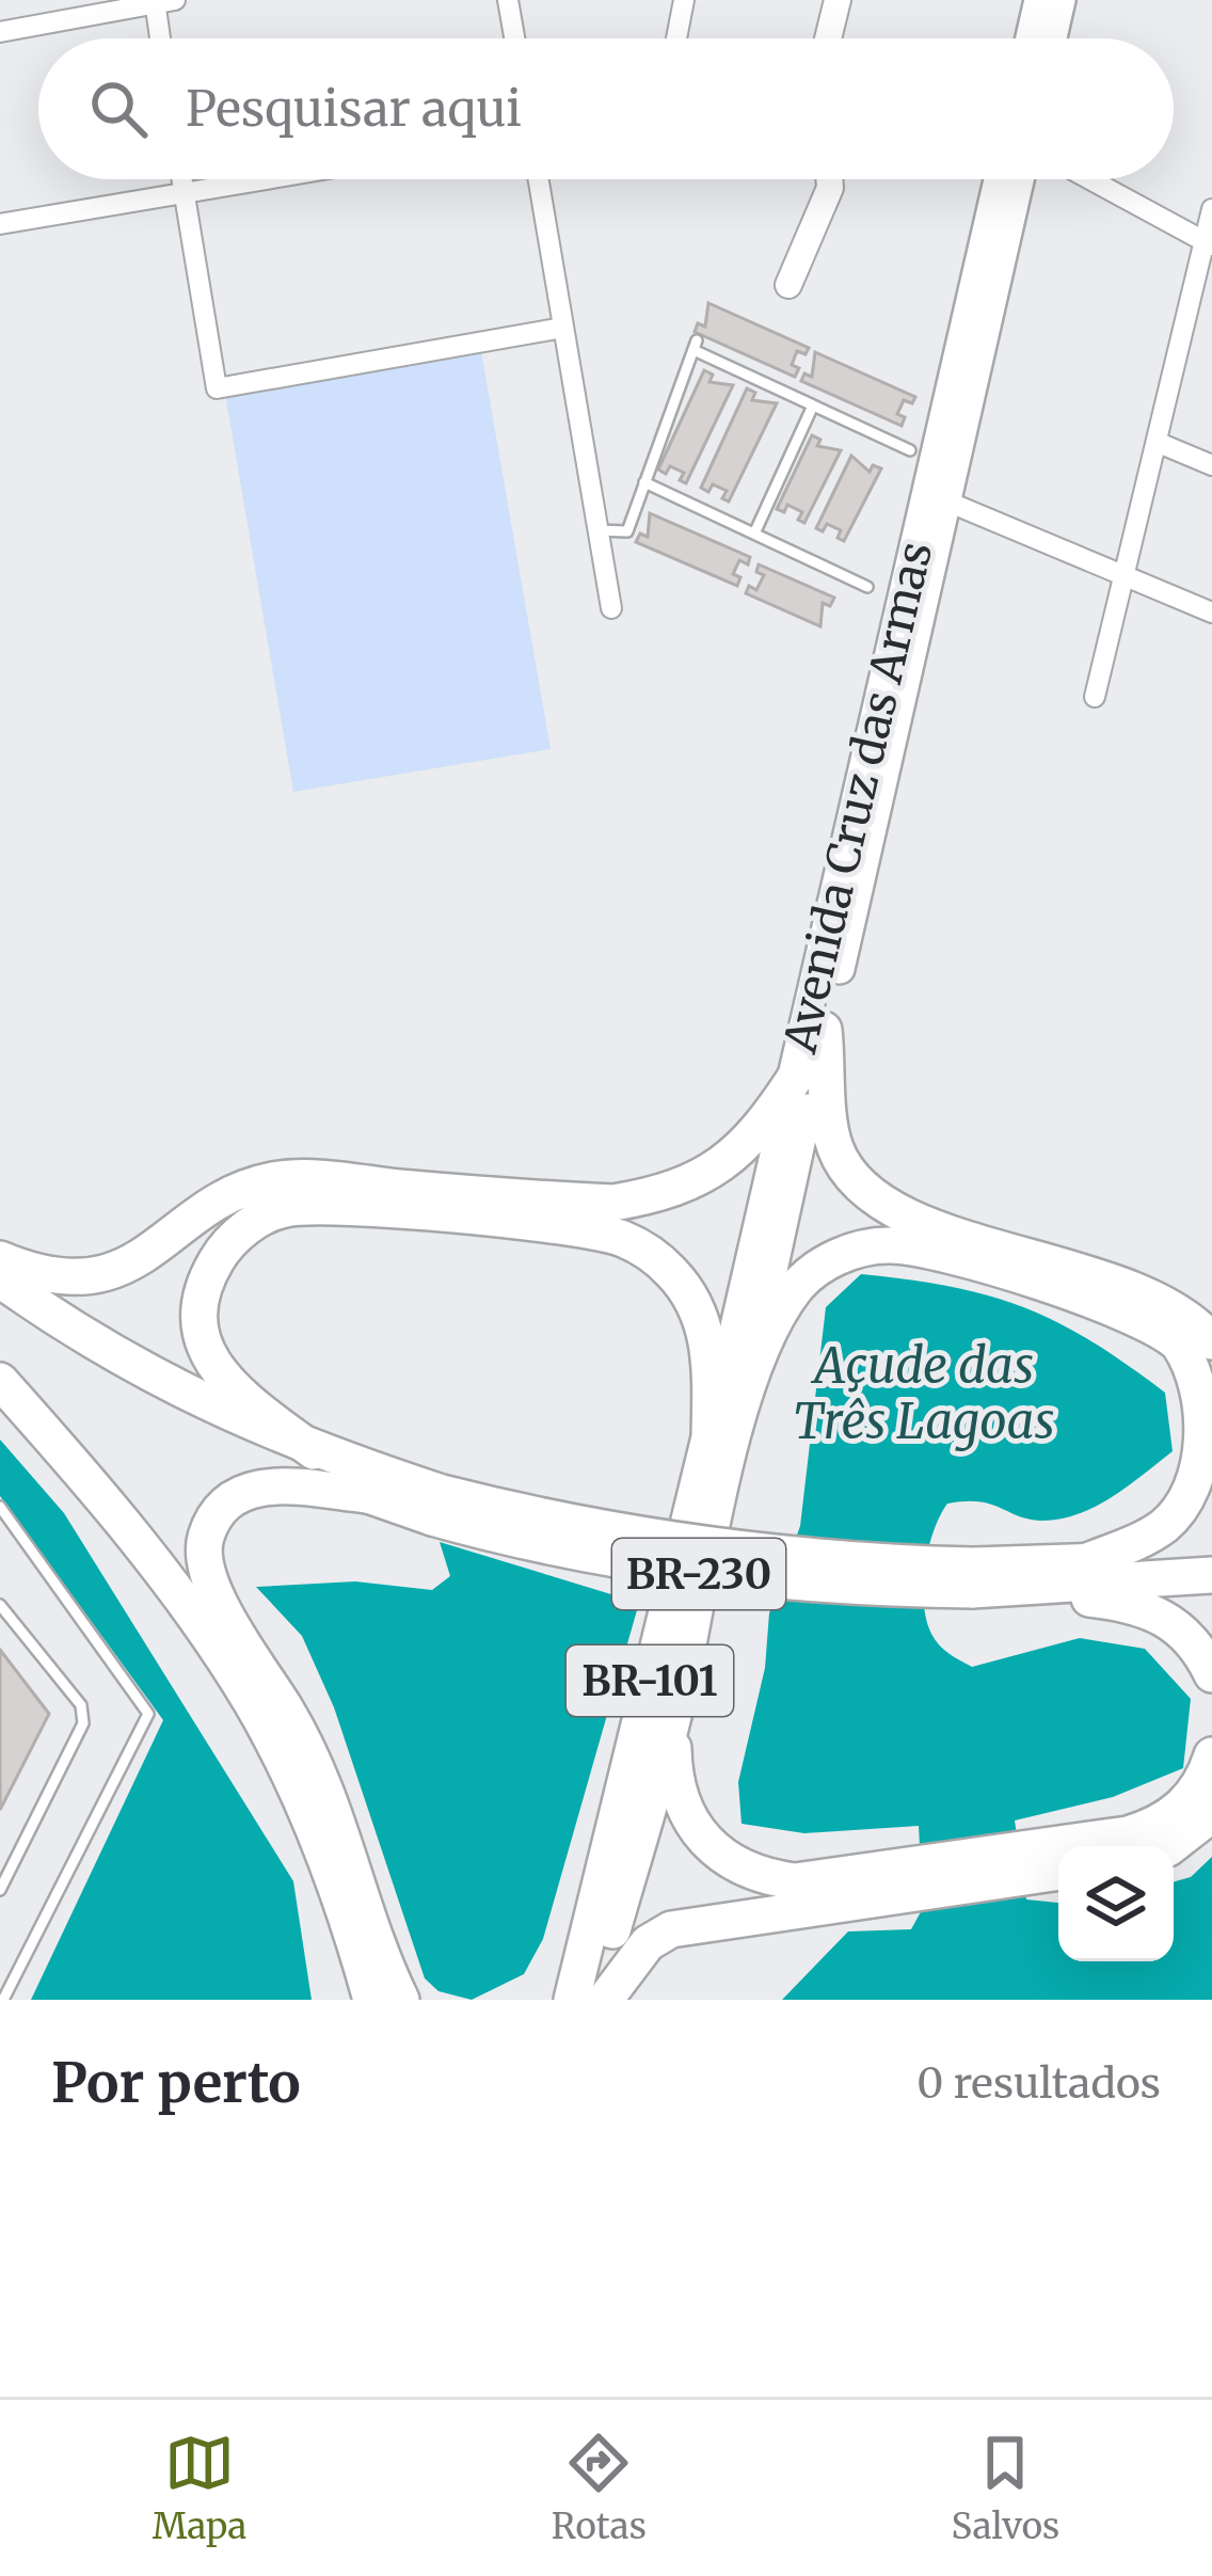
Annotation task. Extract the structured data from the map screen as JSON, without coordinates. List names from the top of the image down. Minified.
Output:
{"streets":{"highway":["BR-101"],"main road":["Avenida Cruz das Armas"]},"crossings":[["Avenida Cruz das Armas","BR-101"]],"water":["Açude das Três Lagoas"],"page":{"search":"Pesquisar aqui","heading":["Por perto","0 resultados"],"nav":["Mapa","Rotas","Salvos"]}}
